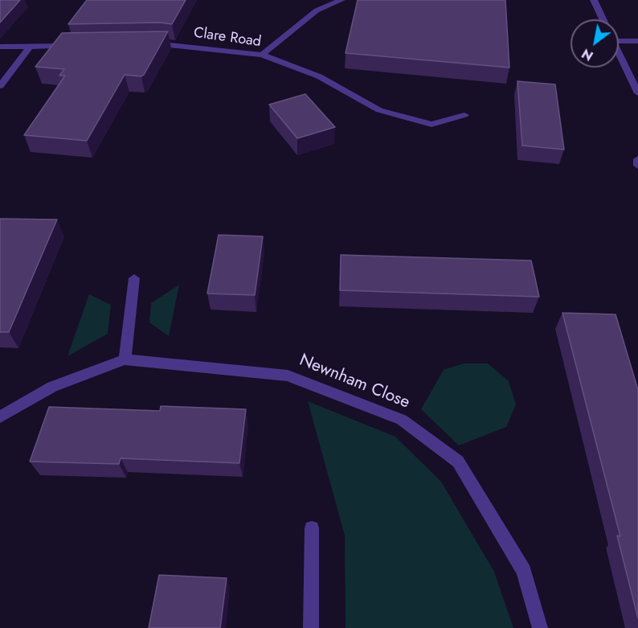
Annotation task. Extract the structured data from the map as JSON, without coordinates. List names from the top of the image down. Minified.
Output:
{"streets":{"street":["Clare Road","Newnham Close"]},"north":"bottom left"}
